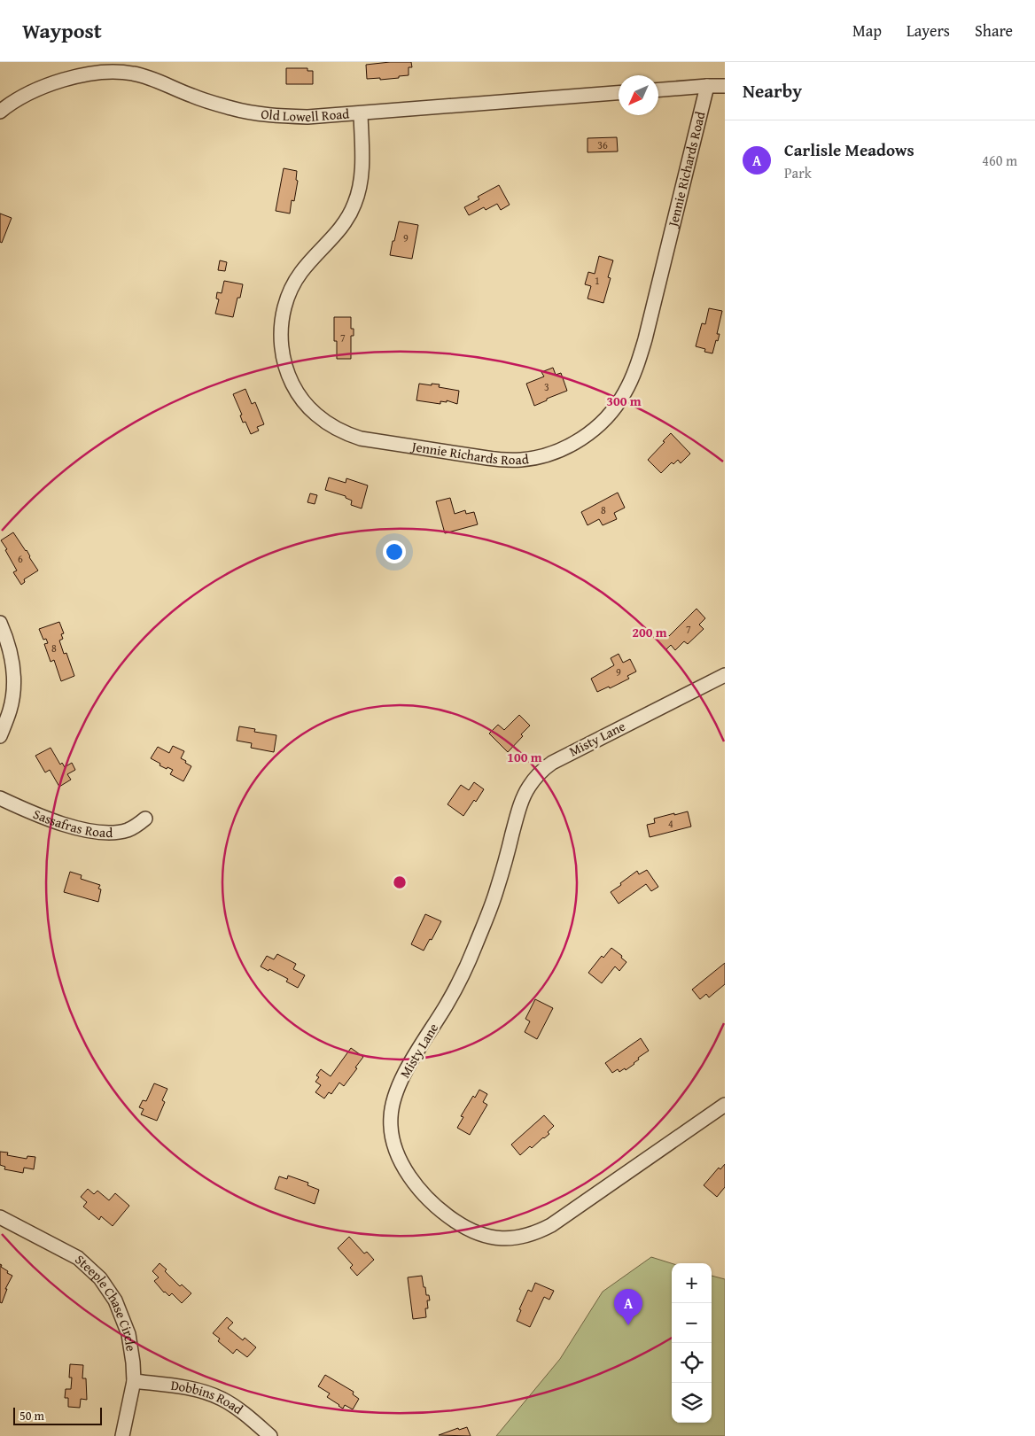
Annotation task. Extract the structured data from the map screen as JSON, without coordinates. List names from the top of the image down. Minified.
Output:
{"streets":{"street":["Old Lowell Road","Jennie Richards Road","Misty Lane","Sassafras Road","Steeple Chase Circle","Dobbins Road"]},"crossings":[["Old Lowell Road","Jennie Richards Road"],["Steeple Chase Circle","Dobbins Road"]],"house_numbers":["36","9","1","7","3","8","6","7","8","9","4"],"scale_bar":"50 m","north":"bottom left","page":{"header":"Waypost","nav":["Map","Layers","Share"],"heading":"Nearby","list":[{"mark":"A","name":"Carlisle Meadows","note":"Park","value":"460 m"}],"map_buttons":["+","−"],"pins":"A","scale":"50 m"},"rings":["300 m","200 m","100 m"]}
